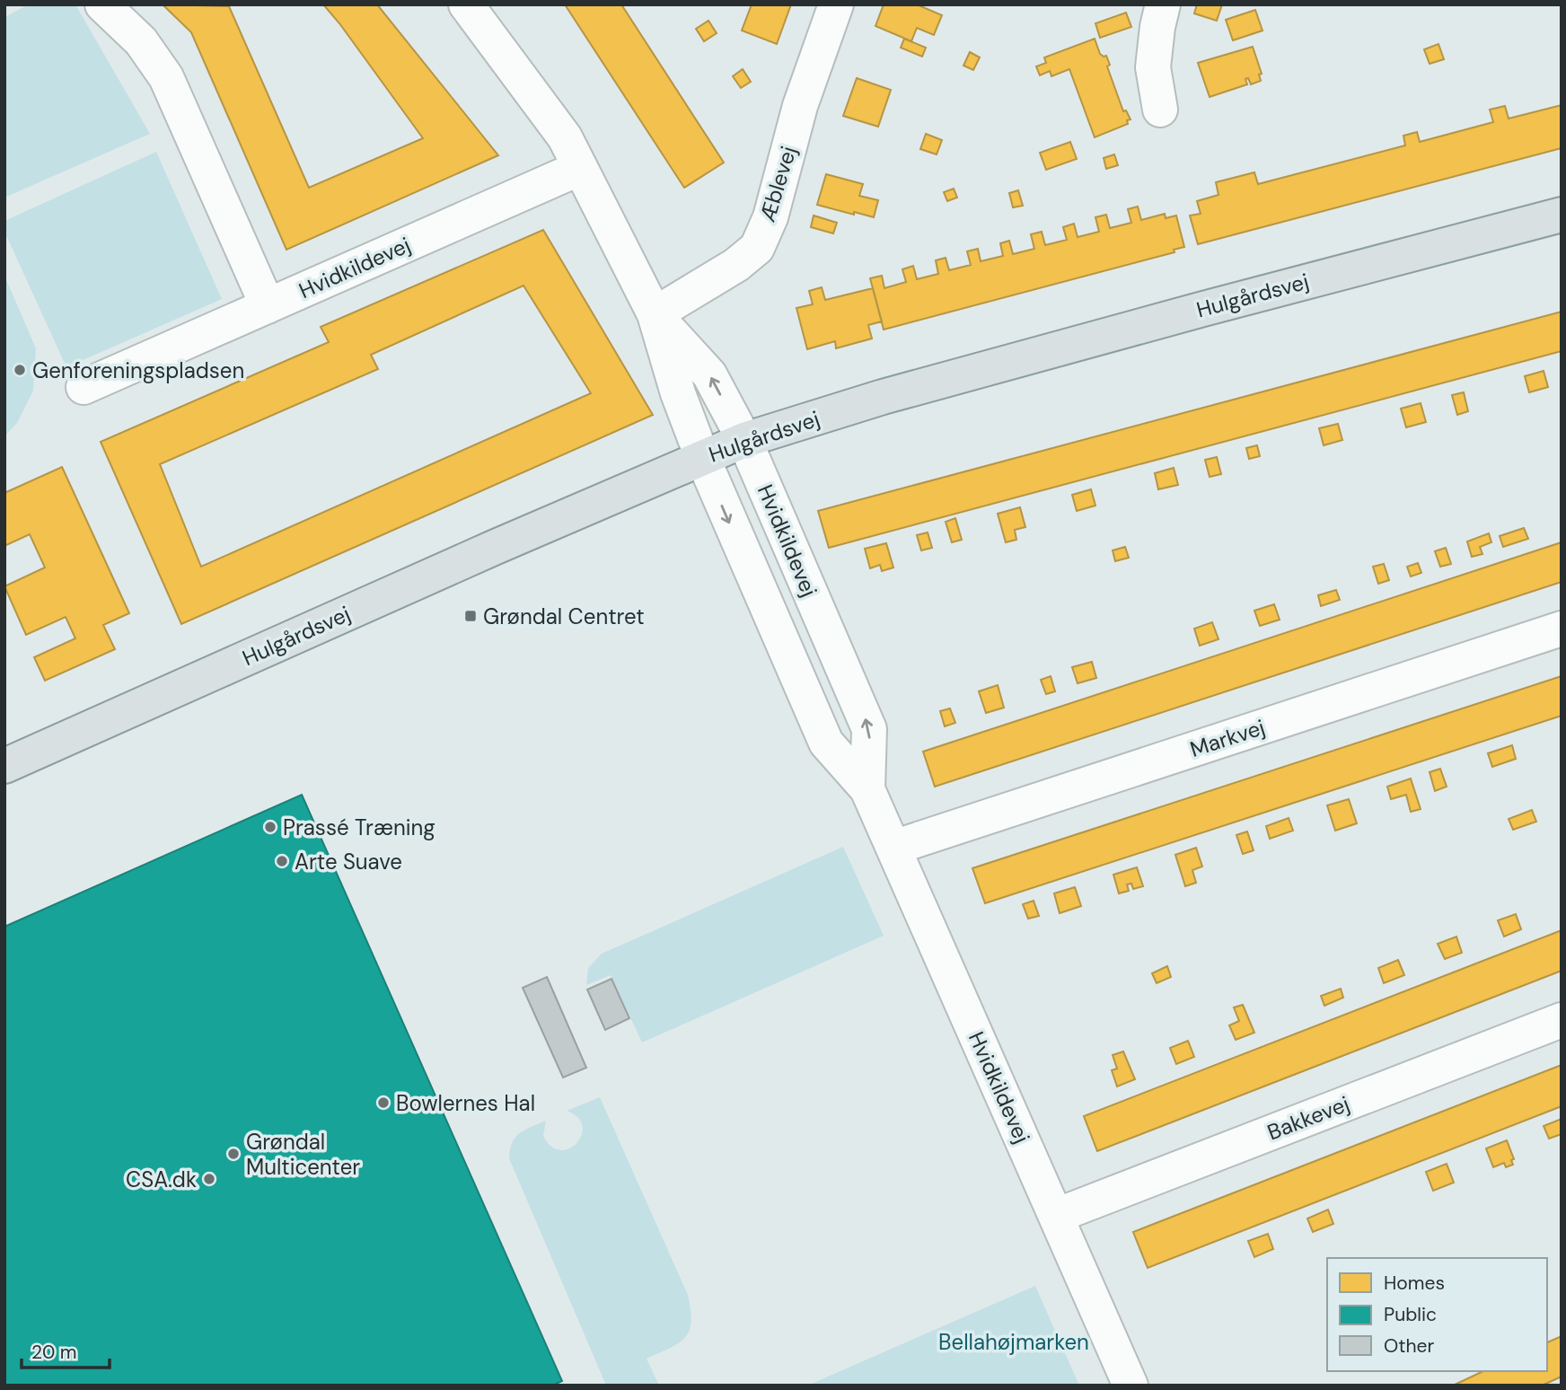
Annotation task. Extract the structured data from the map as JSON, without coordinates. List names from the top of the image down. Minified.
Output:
{"streets":{"main road":["Hulgårdsvej"],"street":["Æblevej","Hvidkildevej","Markvej","Bakkevej"]},"crossings":[["Æblevej","Hvidkildevej"],["Hvidkildevej","Hulgårdsvej"],["Hvidkildevej","Markvej"],["Hvidkildevej","Bakkevej"]],"parks":["Bellahøjmarken"],"places":{"other":["Genforeningspladsen","Prassé Træning","Arte Suave","Bowlernes Hal","Grøndal Multicenter","CSA.dk"],"transit":["Grøndal Centret"]},"legend":["Homes","Public","Other"],"scale_bar":"20 m"}
